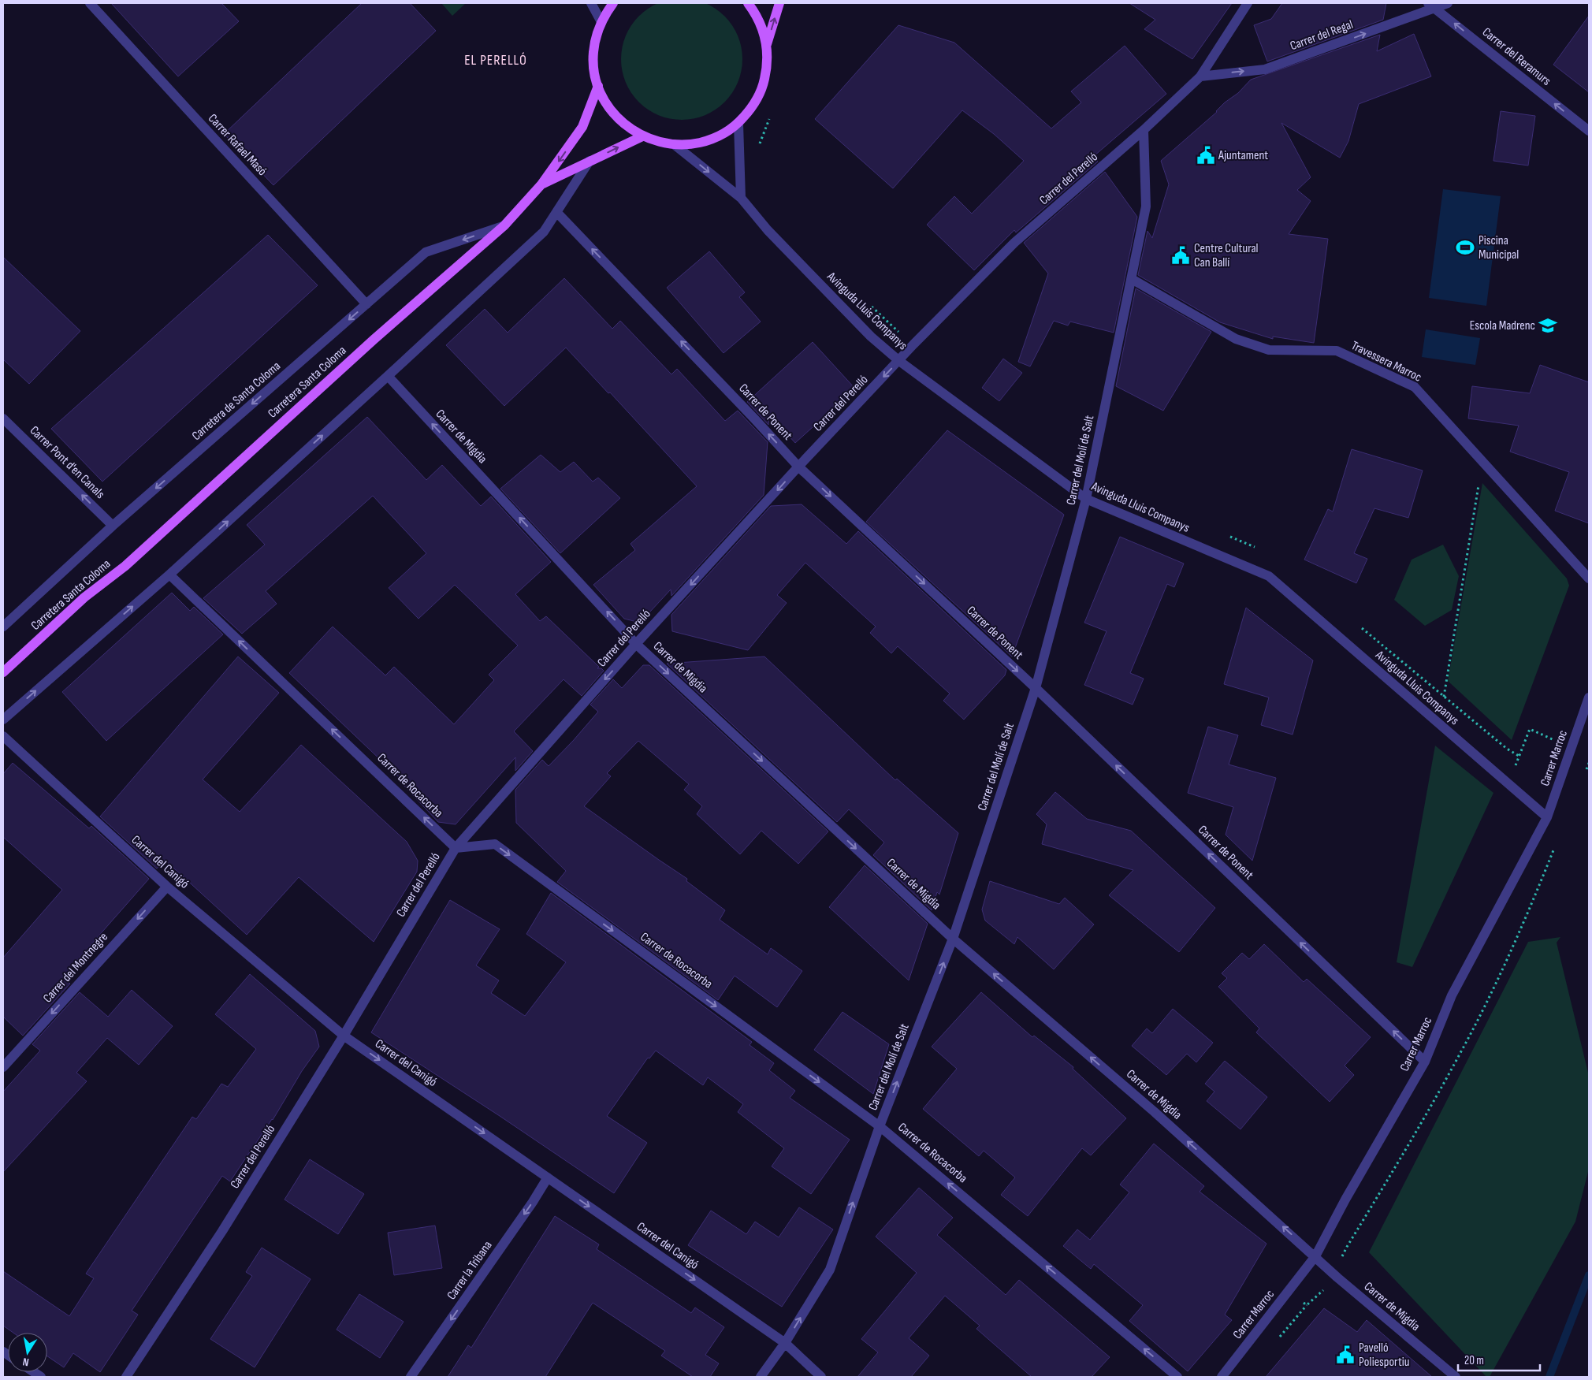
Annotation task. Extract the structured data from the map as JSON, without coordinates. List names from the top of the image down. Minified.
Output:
{"streets":{"main road":["Carretera Santa Coloma"],"street":["Carrer del Regal","Carrer del Reramurs","Carrer Rafael Masó","Carrer del Perelló","Avinguda Lluis Companys","Travessera Marroc","Carretera de Santa Coloma","Carrer de Ponent","Carrer de Migdia","Carrer del Molí de Salt","Carrer Pont d'en Canals","Carrer Marroc","Carrer de Rocacorba","Carrer del Canigó","Carrer del Montnegre","Carrer la Tribana"]},"crossings":[["Carrer del Regal","Carrer del Reramurs"],["Carrer del Regal","Carrer del Perelló"],["Carrer Rafael Masó","Carretera de Santa Coloma"],["Carrer del Perelló","Avinguda Lluis Companys"],["Carrer del Perelló","Carrer de Ponent"],["Carrer del Perelló","Carrer de Migdia"],["Carrer del Perelló","Carrer del Molí de Salt"],["Carrer del Perelló","Carrer de Rocacorba"],["Carrer del Perelló","Carrer del Canigó"],["Avinguda Lluis Companys","Carrer del Molí de Salt"],["Avinguda Lluis Companys","Carrer Marroc"],["Travessera Marroc","Carrer del Molí de Salt"],["Carretera Santa Coloma","Carretera de Santa Coloma"],["Carretera de Santa Coloma","Carrer Pont d'en Canals"],["Carrer de Ponent","Carrer del Molí de Salt"],["Carrer de Ponent","Carrer Marroc"],["Carrer de Migdia","Carrer del Molí de Salt"],["Carrer de Migdia","Carrer Marroc"],["Carrer del Molí de Salt","Carrer de Rocacorba"],["Carrer del Molí de Salt","Carrer del Canigó"],["Carrer del Canigó","Carrer del Montnegre"],["Carrer del Canigó","Carrer la Tribana"]],"one_way":["Carrer del Regal","Carrer del Reramurs","Carrer del Perelló","Carrer Pont d'en Canals","Carrer del Canigó","Carrer del Montnegre","Carrer la Tribana"],"districts":["EL PERELLÓ"],"places":{"public building":["Ajuntament","Centre Cultural Can Ballí","Pavelló Poliesportiu"],"sports":["Piscina Municipal"],"school or university":["Escola Madrenc"]},"scale_bar":"20 m","north":"bottom"}
